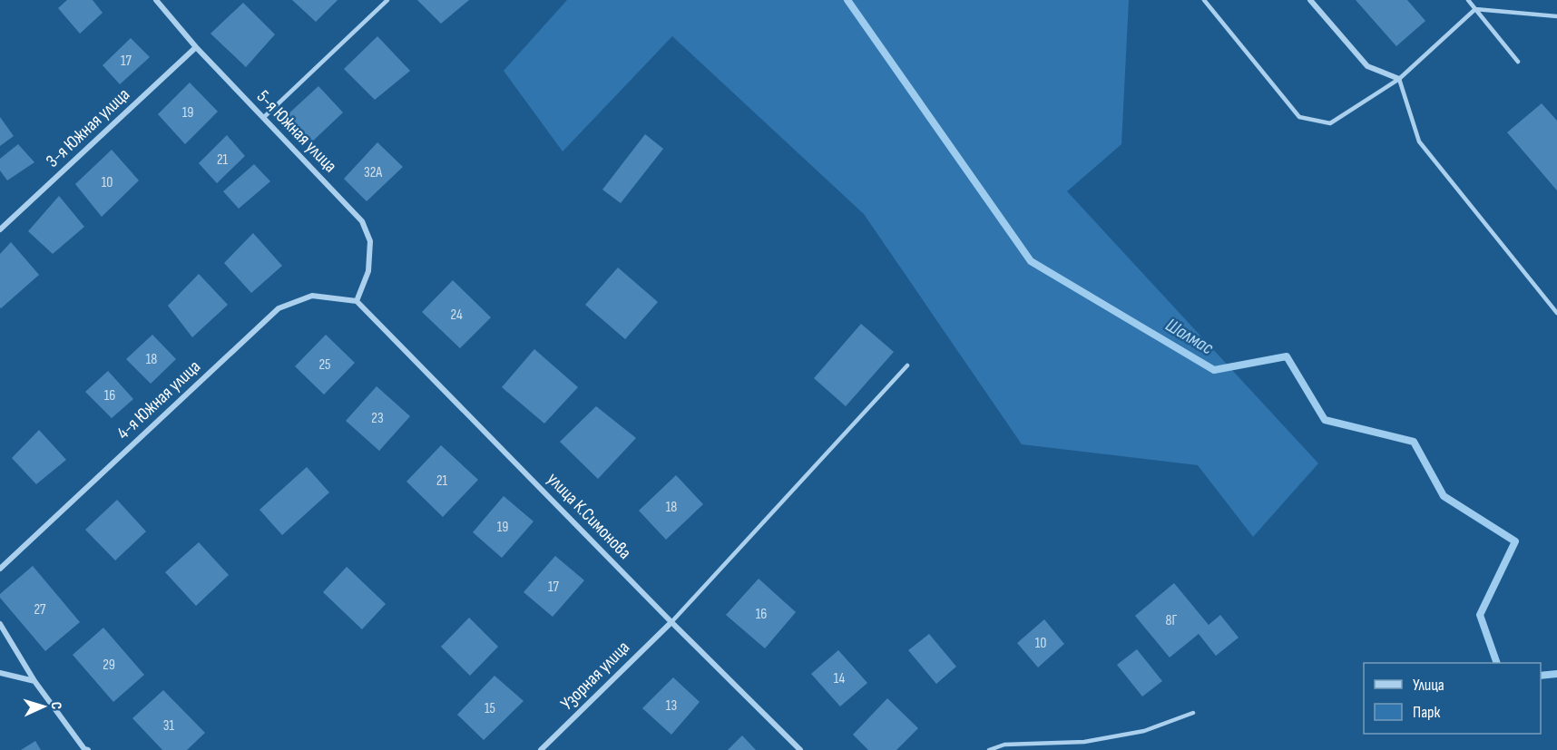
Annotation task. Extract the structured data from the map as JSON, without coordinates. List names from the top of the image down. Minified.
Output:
{"streets":{"street":["3-я Южная улица","5-я Южная улица","4-я Южная улица","улица К.Симонова","Узорная улица"]},"crossings":[["3-я Южная улица","5-я Южная улица"],["5-я Южная улица","4-я Южная улица"],["5-я Южная улица","улица К.Симонова"],["4-я Южная улица","улица К.Симонова"],["улица К.Симонова","Узорная улица"]],"water":["Шалмас"],"house_numbers":["17","19","21","32А","10","24","18","25","16","23","21","18","19","17","27","16","8Г","10","29","14","13","15","31"],"legend":["Улица","Парк"],"north":"right"}
